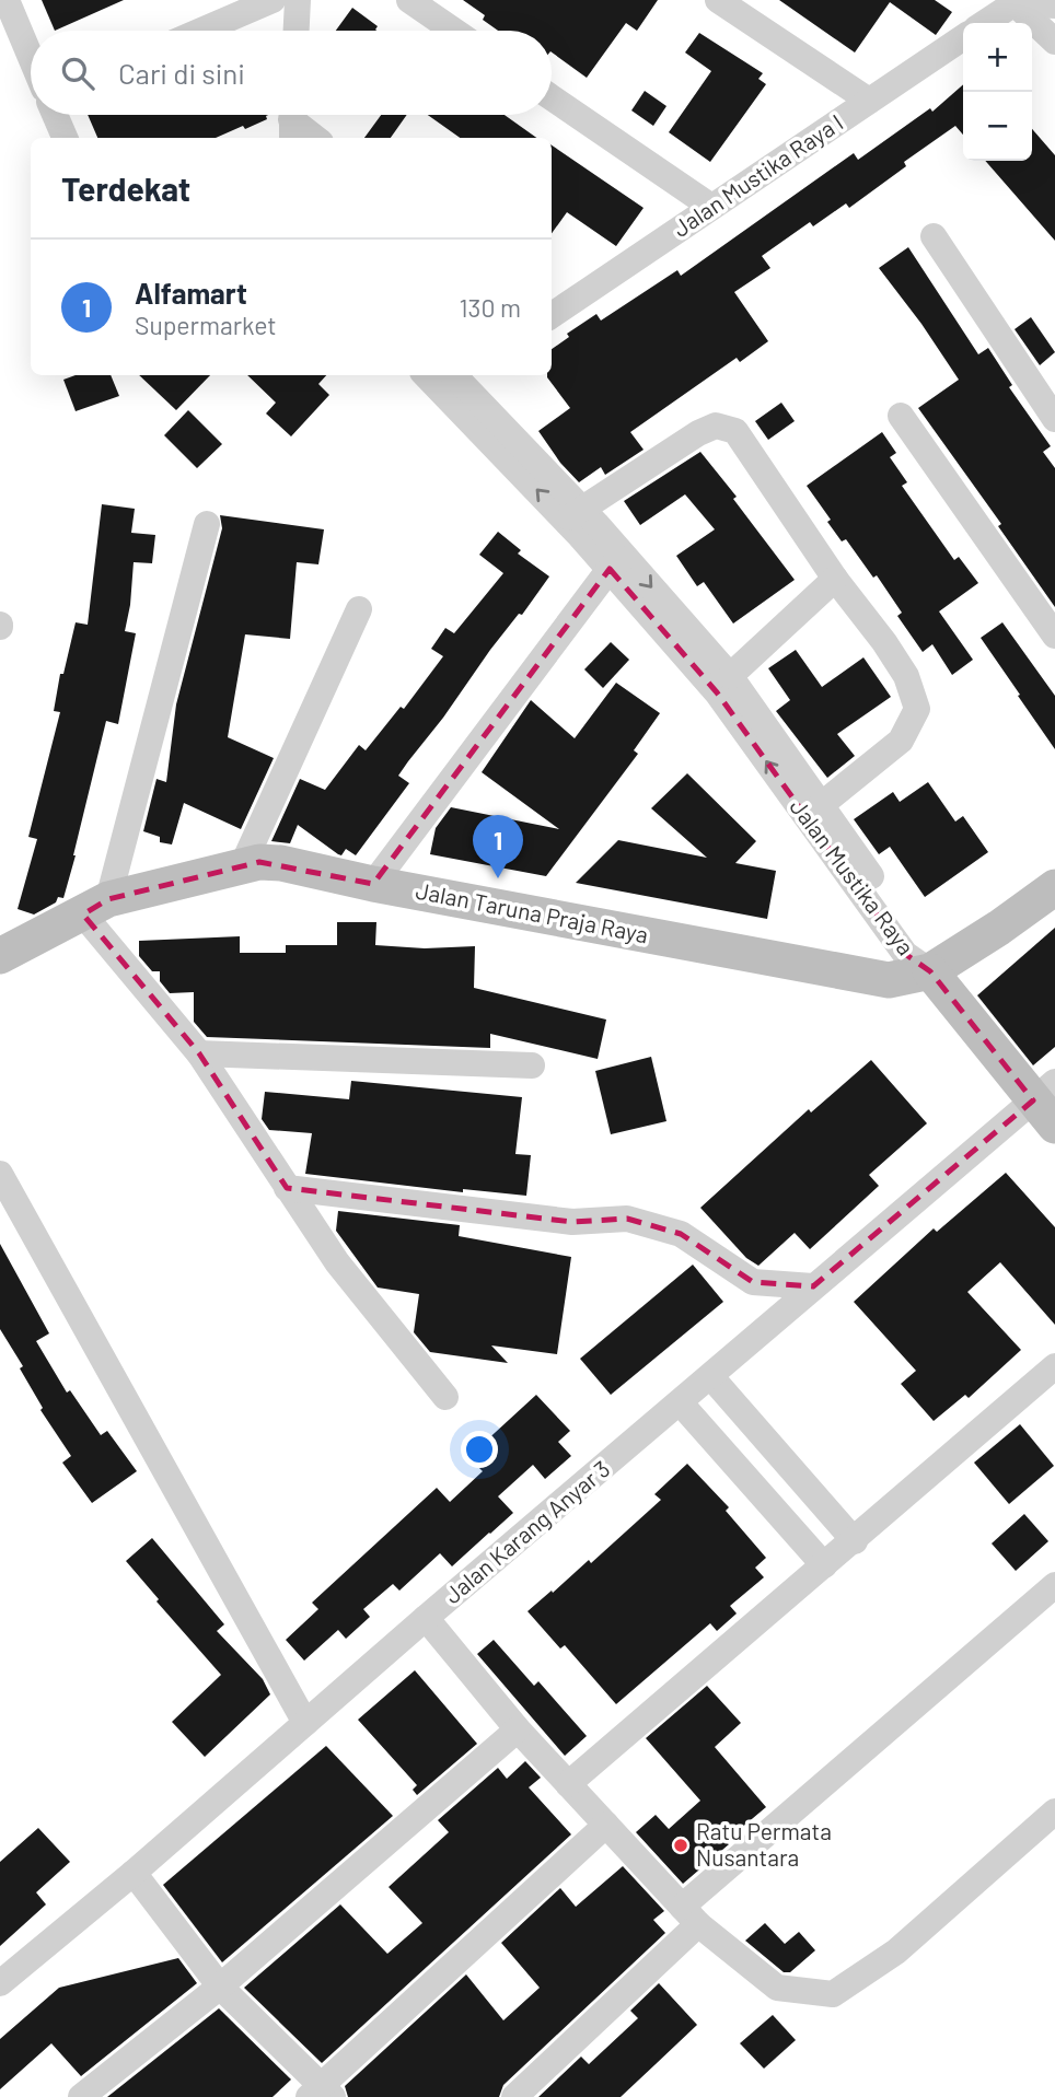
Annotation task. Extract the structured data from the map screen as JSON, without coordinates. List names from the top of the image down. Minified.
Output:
{"streets":{"street":["Jalan Mustika Raya I","Jalan Mustika Raya","Jalan Taruna Praja Raya","Jalan Karang Anyar 3"]},"crossings":[["Jalan Mustika Raya","Jalan Taruna Praja Raya"]],"places":["Ratu Permata Nusantara"],"page":{"map_buttons":["+","−"],"search":"Cari di sini","heading":"Terdekat","list":[{"mark":"1","name":"Alfamart","note":"Supermarket","value":"130 m"}],"pins":"1"}}
